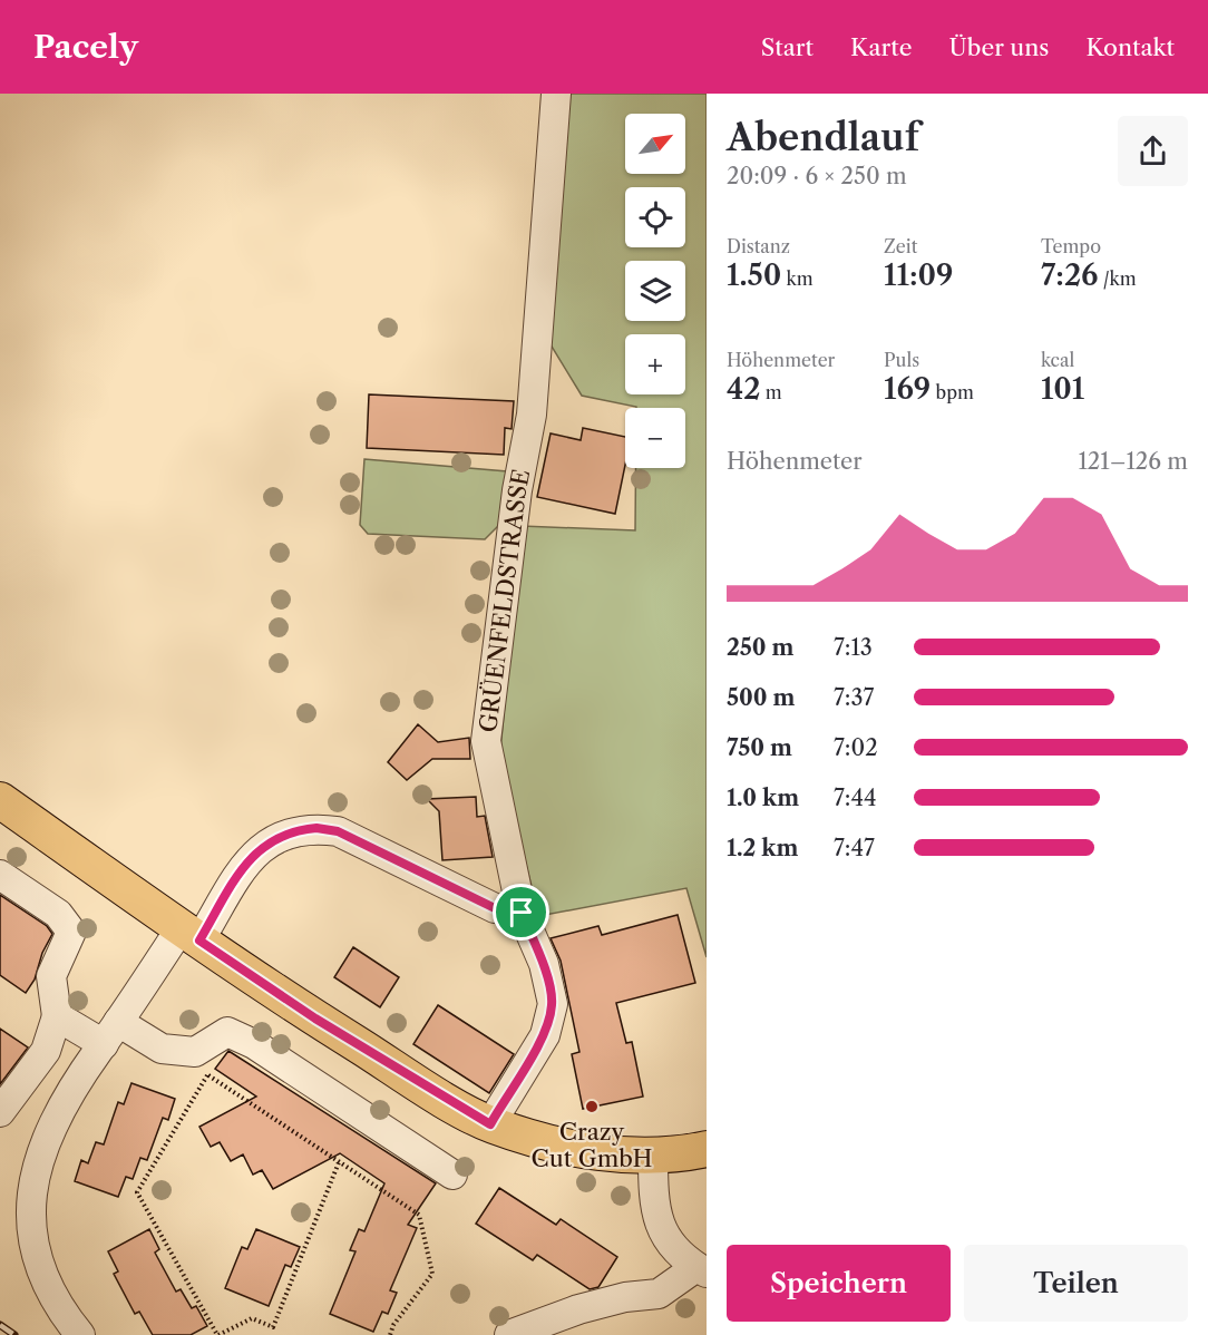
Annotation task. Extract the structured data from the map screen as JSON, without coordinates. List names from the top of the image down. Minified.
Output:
{"streets":{"street":["GRÜENFELDSTRASSE"]},"places":["Crazy Cut GmbH"],"north":"top right","page":{"header":"Pacely","nav":["Start","Karte","Über uns","Kontakt"],"heading":["Abendlauf","20:09 · 6 × 250 m"],"map_buttons":["+","−"],"stats":[["Distanz","1.50 km"],["Zeit","11:09"],["Tempo","7:26 /km"],["Höhenmeter","42 m"],["Puls","169 bpm"],["kcal","101"]],"chart":["Höhenmeter","121–126 m"],"list":[{"name":"250 m","note":"7:13"},{"name":"500 m","note":"7:37"},{"name":"750 m","note":"7:02"},{"name":"1.0 km","note":"7:44"},{"name":"1.2 km","note":"7:47"}],"buttons":["Speichern","Teilen"]}}
